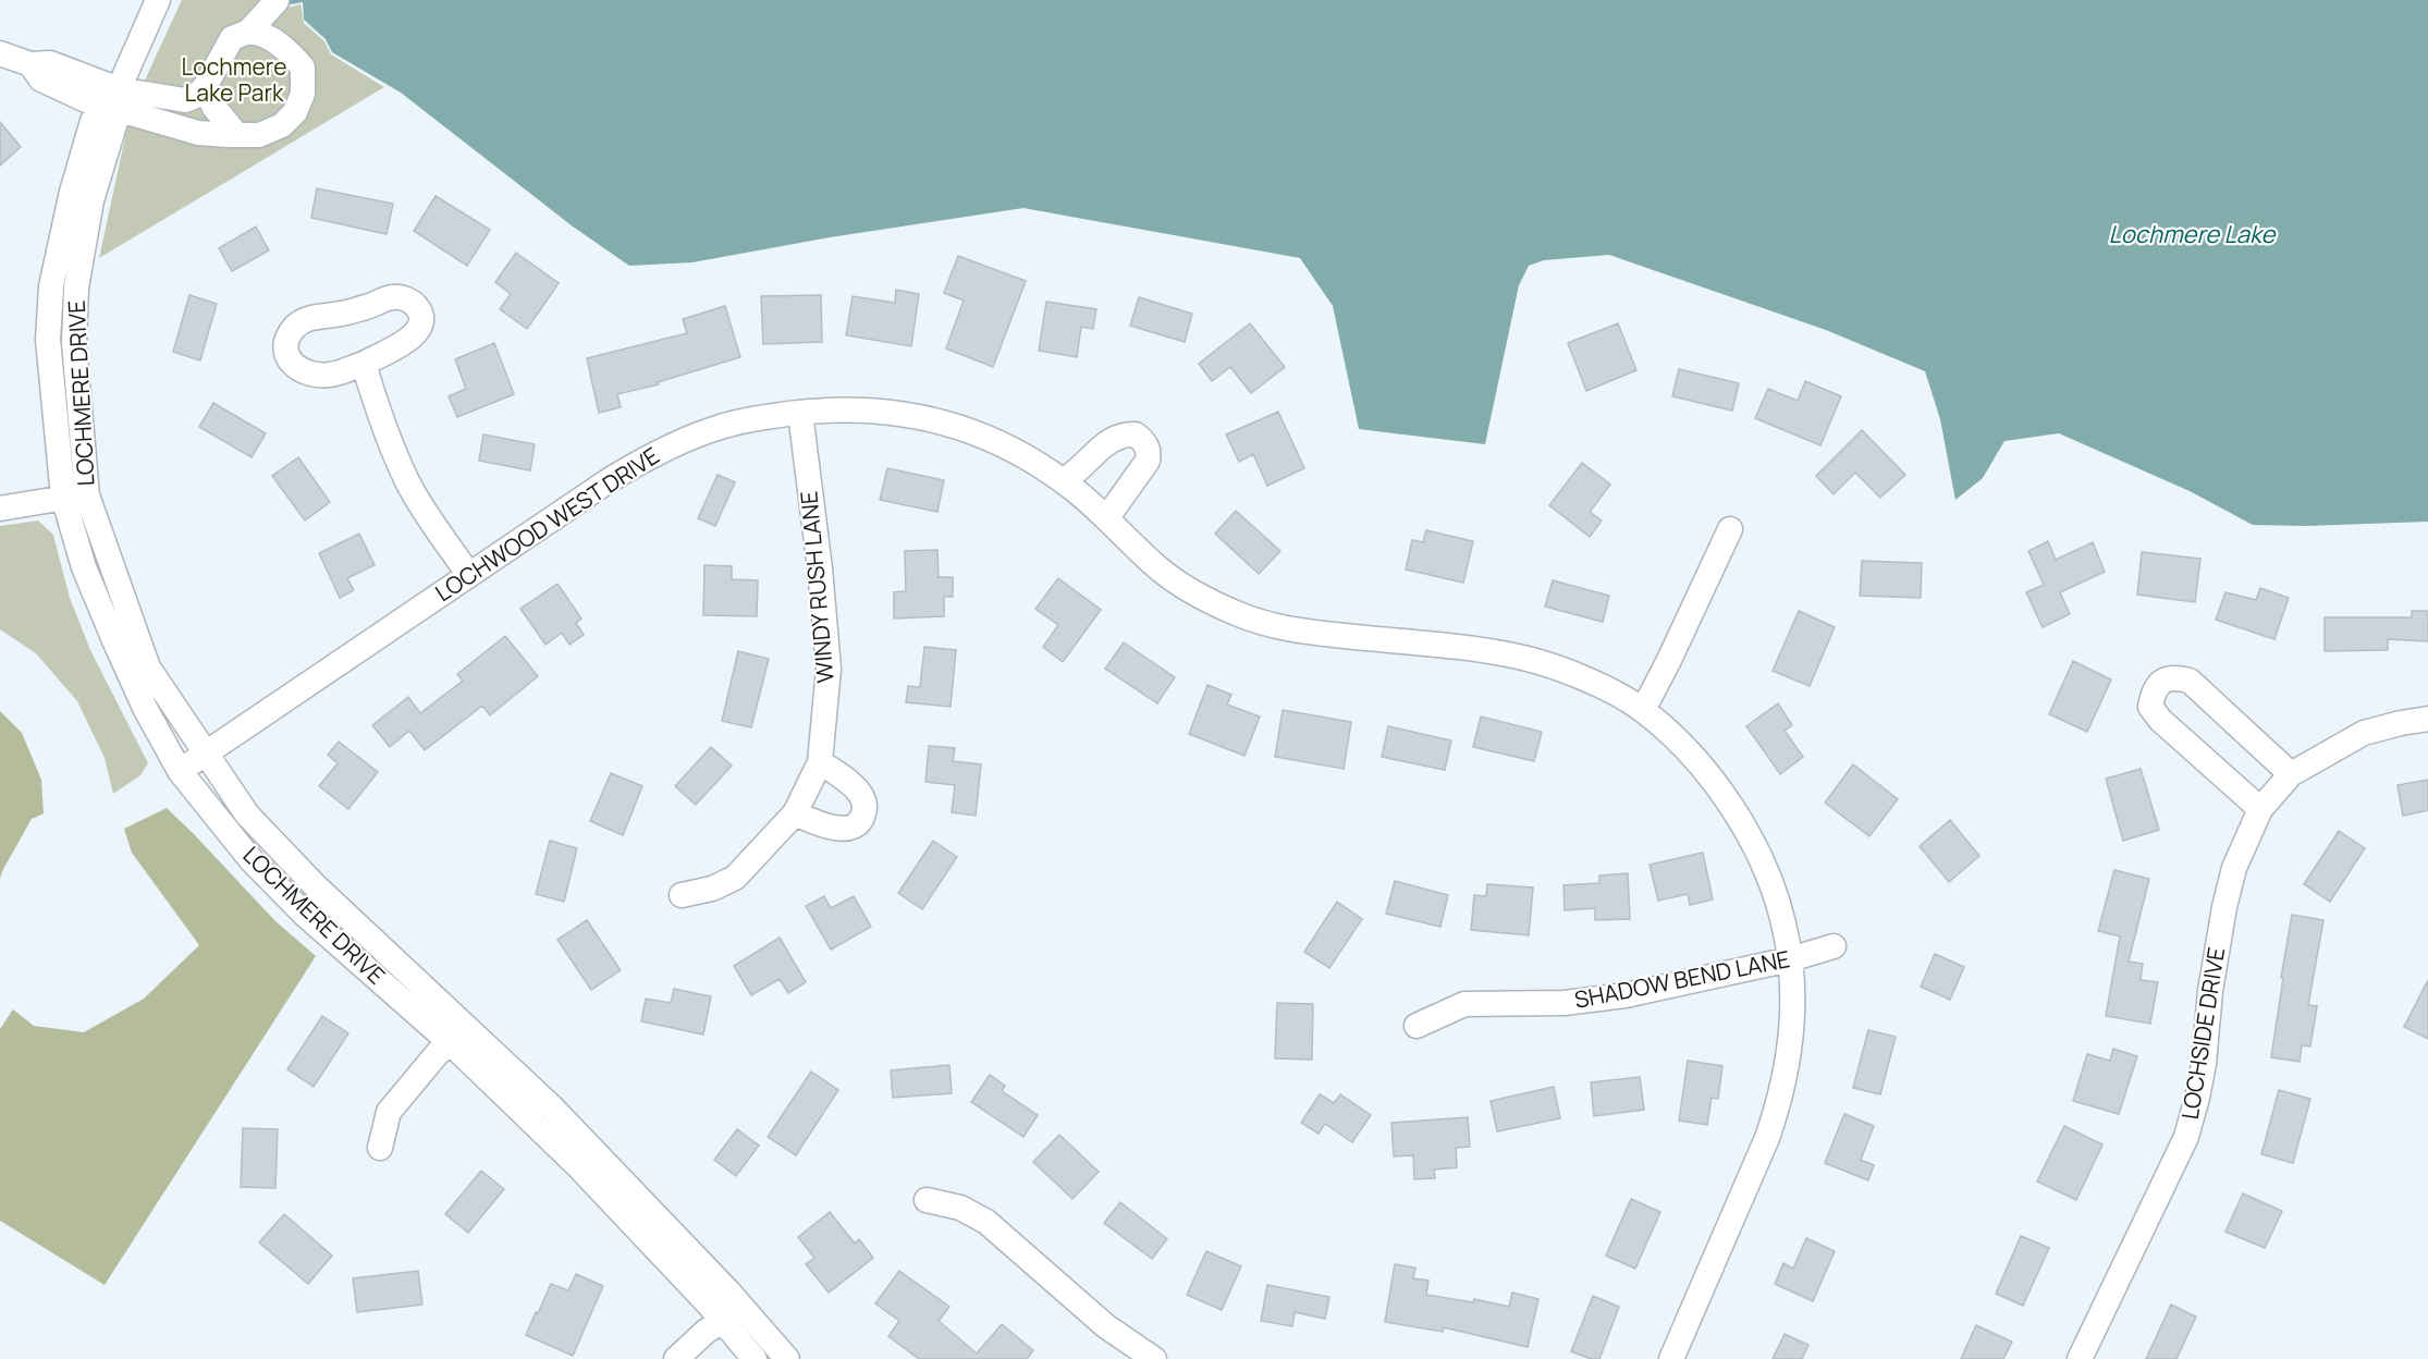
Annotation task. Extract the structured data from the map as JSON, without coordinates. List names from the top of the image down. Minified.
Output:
{"streets":{"street":["LOCHMERE DRIVE","LOCHWOOD WEST DRIVE","WINDY RUSH LANE","SHADOW BEND LANE","LOCHSIDE DRIVE"]},"crossings":[["LOCHMERE DRIVE","LOCHWOOD WEST DRIVE"],["LOCHWOOD WEST DRIVE","WINDY RUSH LANE"],["LOCHWOOD WEST DRIVE","SHADOW BEND LANE"]],"water":["Lochmere Lake"],"parks":["Lochmere Lake Park"]}
